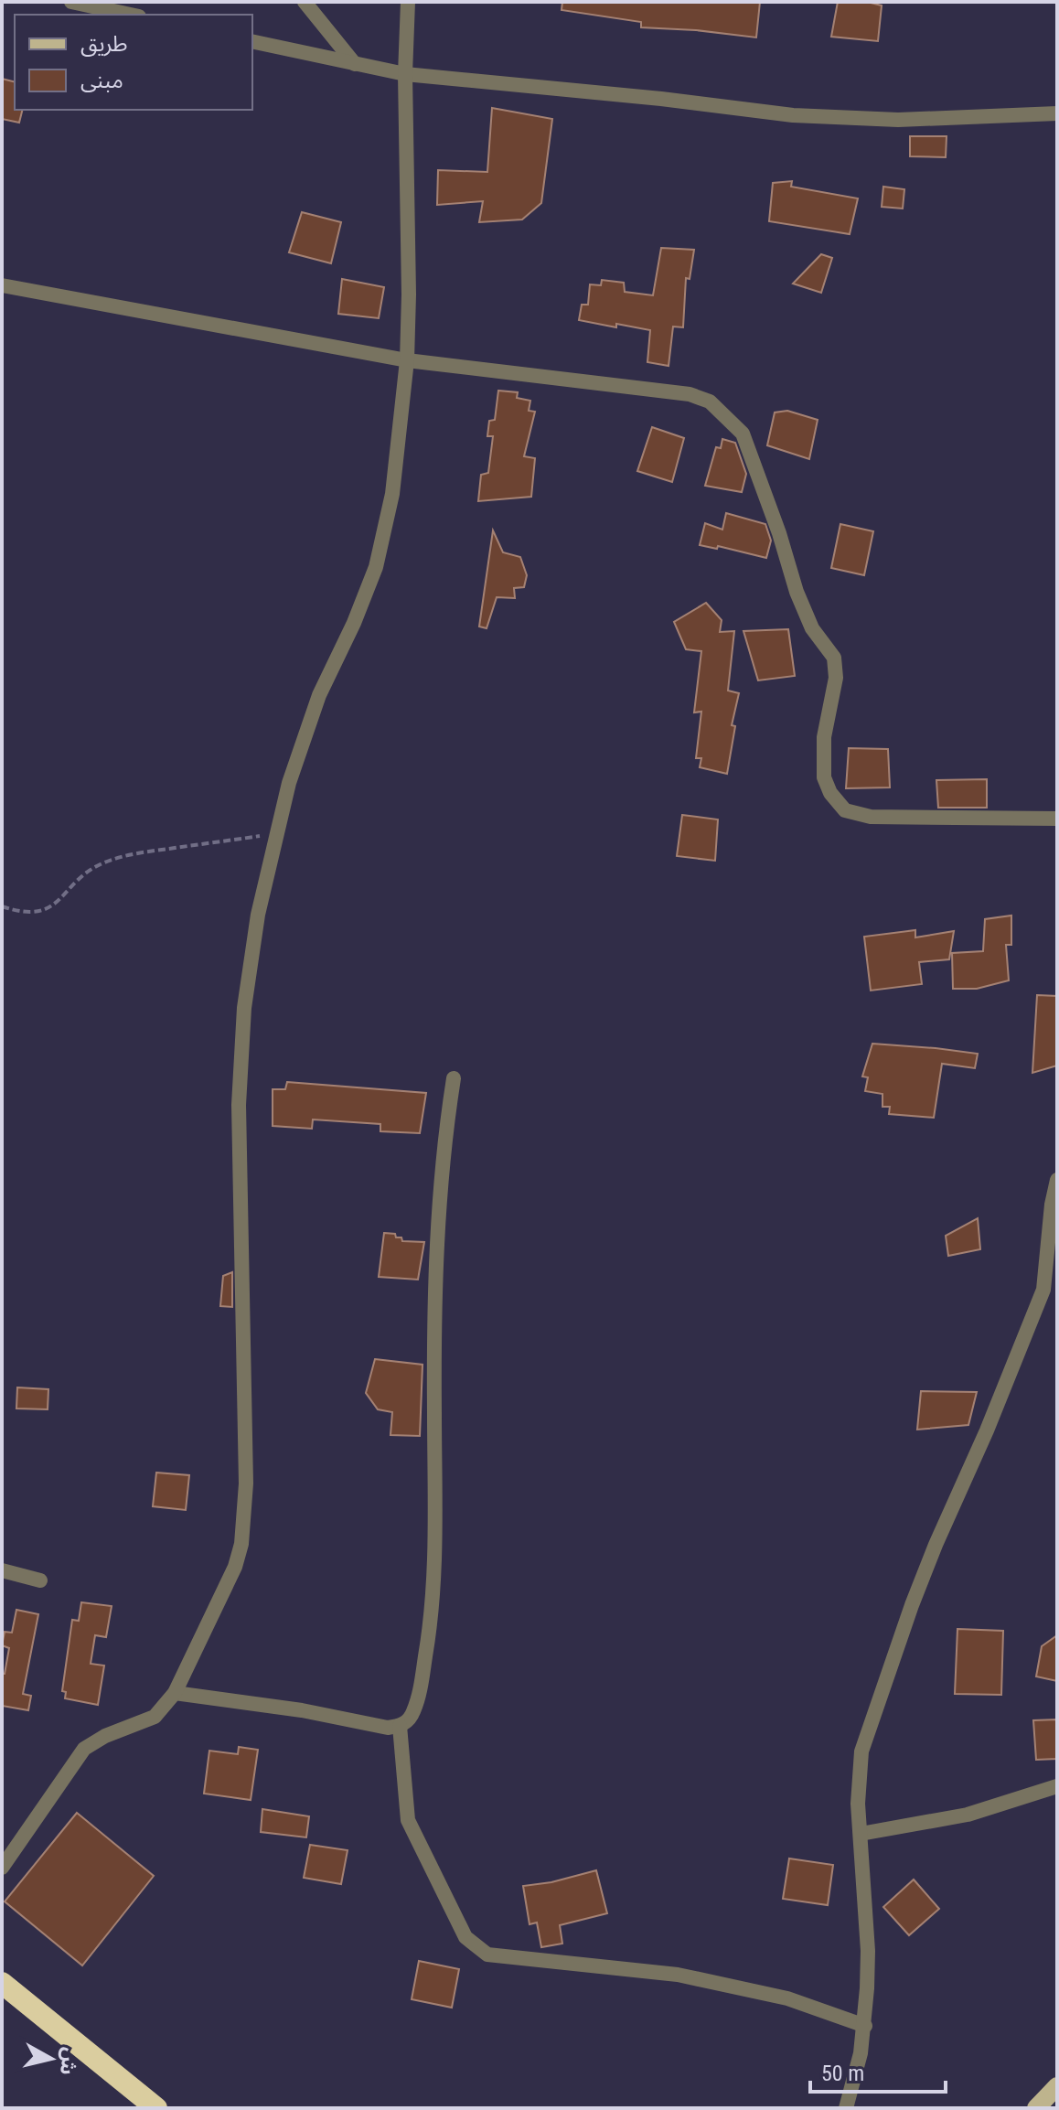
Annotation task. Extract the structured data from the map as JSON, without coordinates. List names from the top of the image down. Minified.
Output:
{"legend":["طريق","مبنى"],"scale_bar":"50 m","north":"right"}
